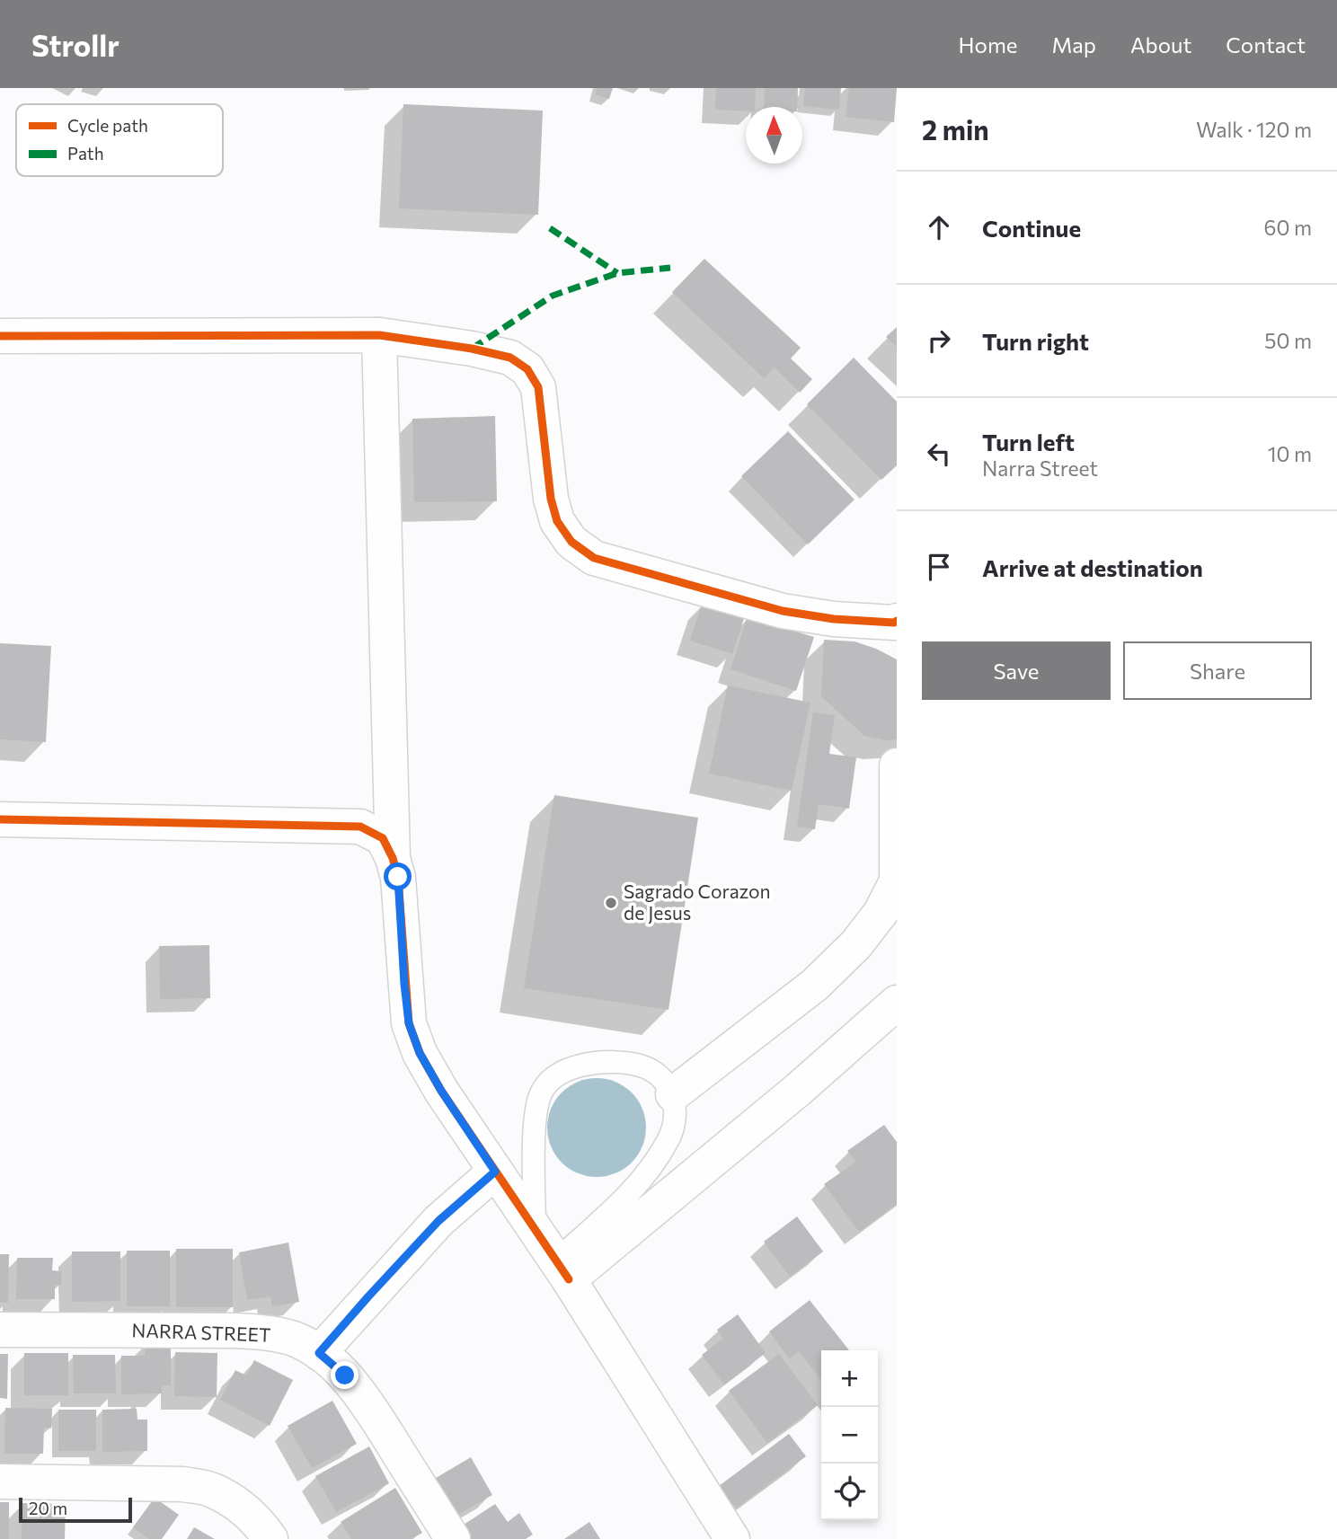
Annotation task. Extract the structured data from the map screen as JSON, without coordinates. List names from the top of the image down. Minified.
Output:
{"streets":{"street":["NARRA STREET"]},"places":["Sagrado Corazon de Jesus"],"legend":["Cycle path","Path"],"scale_bar":"20 m","north":"top","page":{"header":"Strollr","nav":["Home","Map","About","Contact"],"heading":["2 min","Walk · 120 m"],"list":[["Continue","60 m"],["Turn right","50 m"],["Turn left","Narra Street","10 m"],"Arrive at destination"],"buttons":["Save","Share"],"map_buttons":["+","−"],"scale":"20 m"}}
